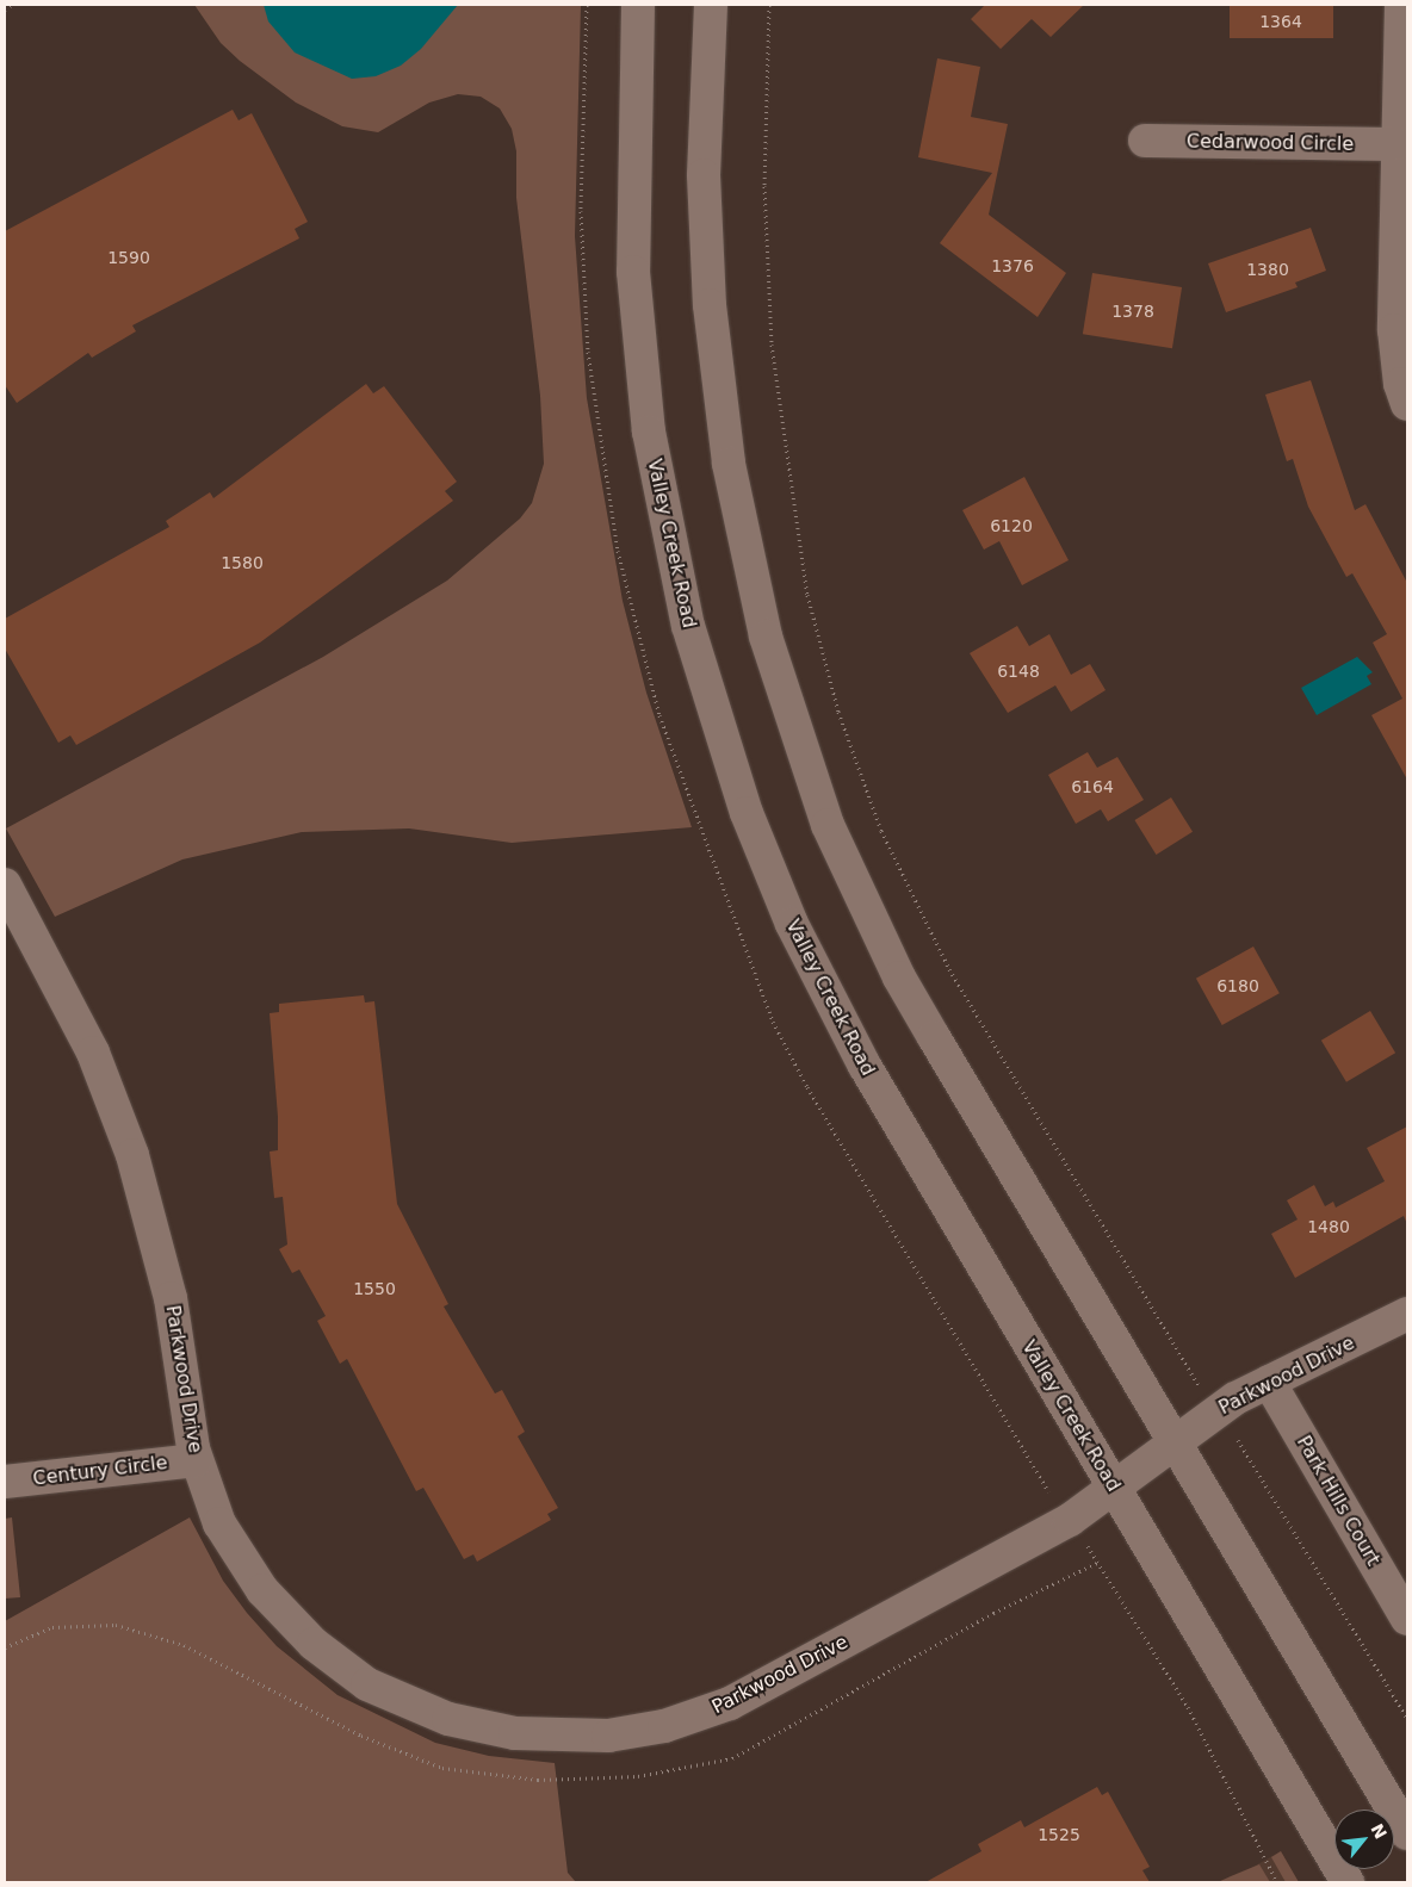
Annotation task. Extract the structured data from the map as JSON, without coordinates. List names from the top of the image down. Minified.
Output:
{"streets":{"main road":["Cedarwood Circle","Valley Creek Road","Parkwood Drive","Century Circle","Park Hills Court"]},"crossings":[["Valley Creek Road","Parkwood Drive"],["Parkwood Drive","Century Circle"],["Parkwood Drive","Park Hills Court"]],"house_numbers":["1364","1590","1376","1380","1378","6120","1580","6148","6164","6180","1480","1550","1525"],"north":"top right"}
